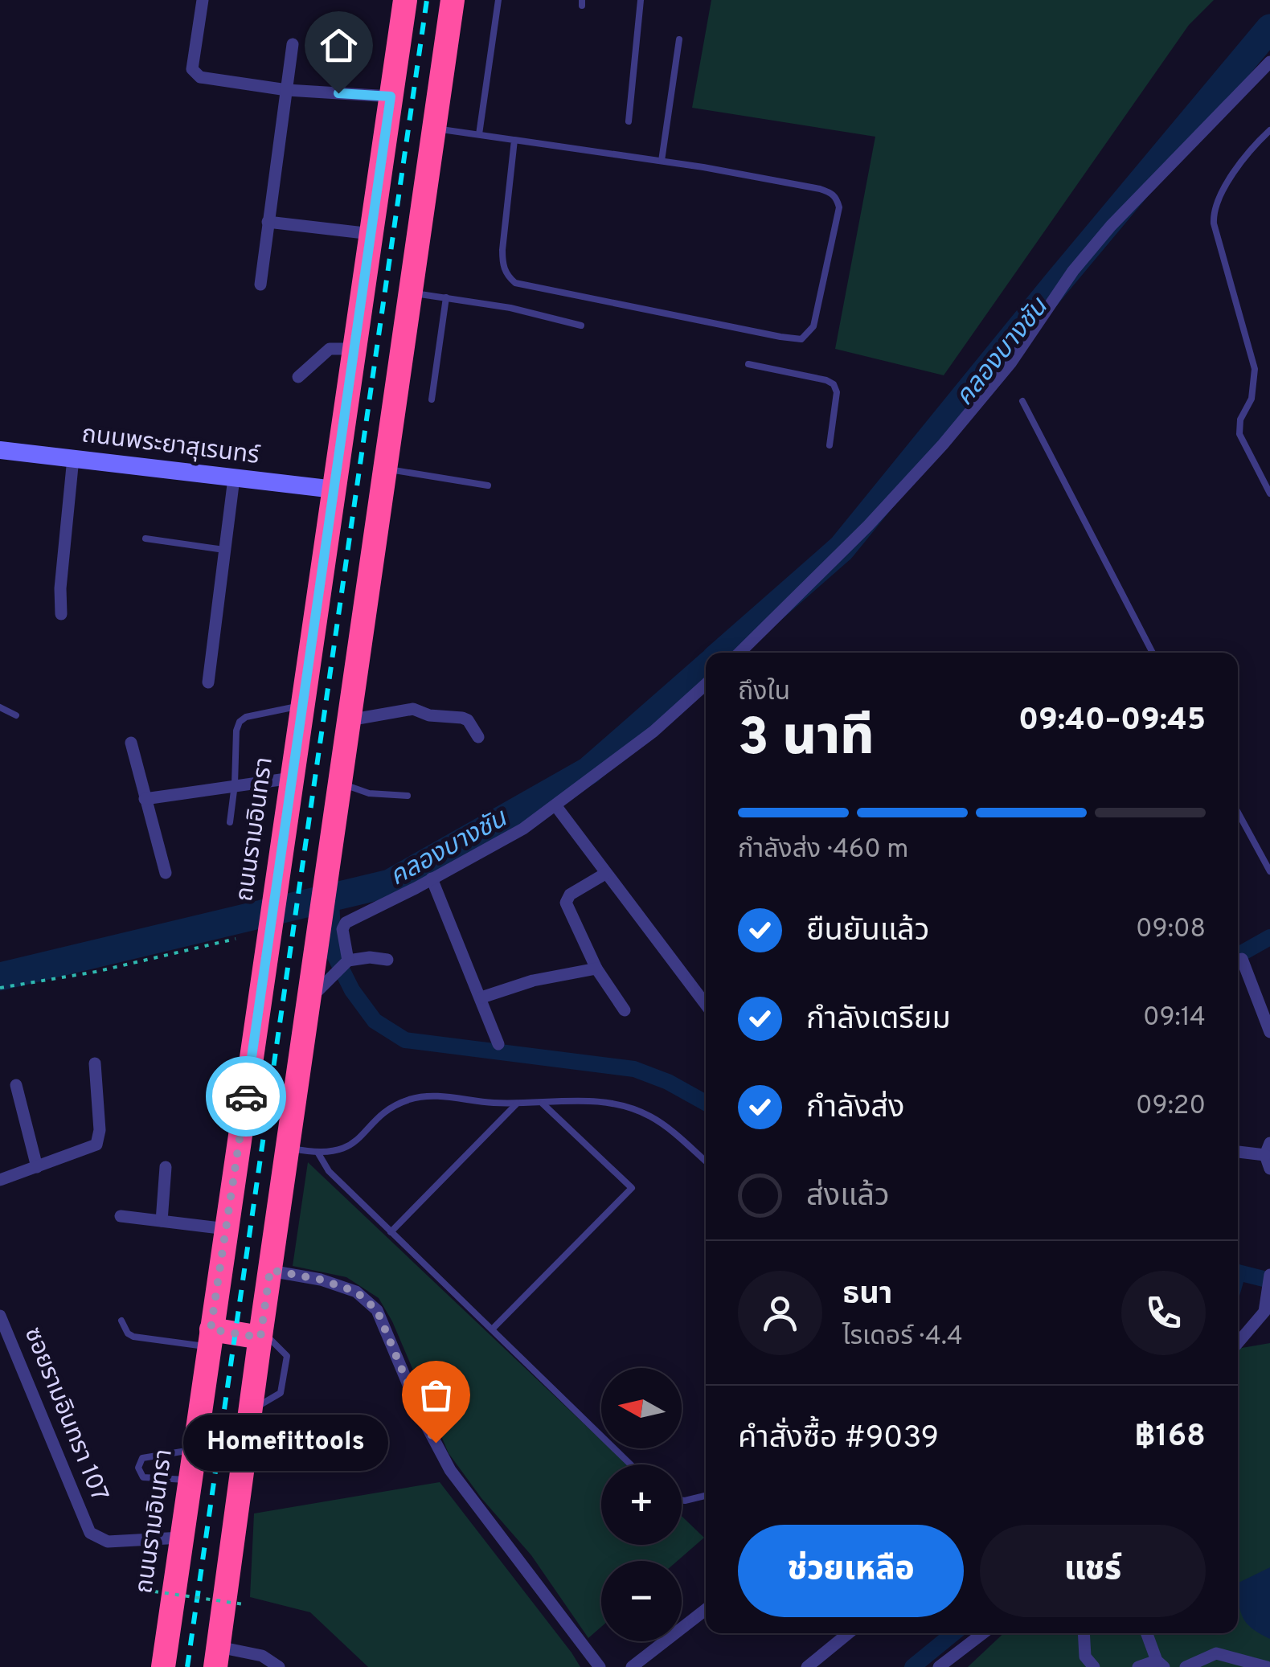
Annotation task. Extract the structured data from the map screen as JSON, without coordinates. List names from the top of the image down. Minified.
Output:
{"streets":{"highway":["ถนนรามอินทรา"],"street":["ถนนพระยาสุเรนทร์","ซอยรามอินทรา 107"]},"crossings":[["ถนนพระยาสุเรนทร์","ถนนรามอินทรา"],["ถนนรามอินทรา","ซอยรามอินทรา 107"]],"water":["คลองบางชัน"],"places":["Homefittools"],"north":"left","page":{"heading":["3 นาที","ถึงใน","09:40–09:45"],"panel":["ธนา","ไรเดอร์ · 4.4","คำสั่งซื้อ #9039","฿168"],"bar":"กำลังส่ง · 460 m","list":[["ยืนยันแล้ว","09:08"],["กำลังเตรียม","09:14"],["กำลังส่ง","09:20"],"ส่งแล้ว"],"map_buttons":["+","−"],"bubble":"Homefittools","buttons":["ช่วยเหลือ","แชร์"]}}
